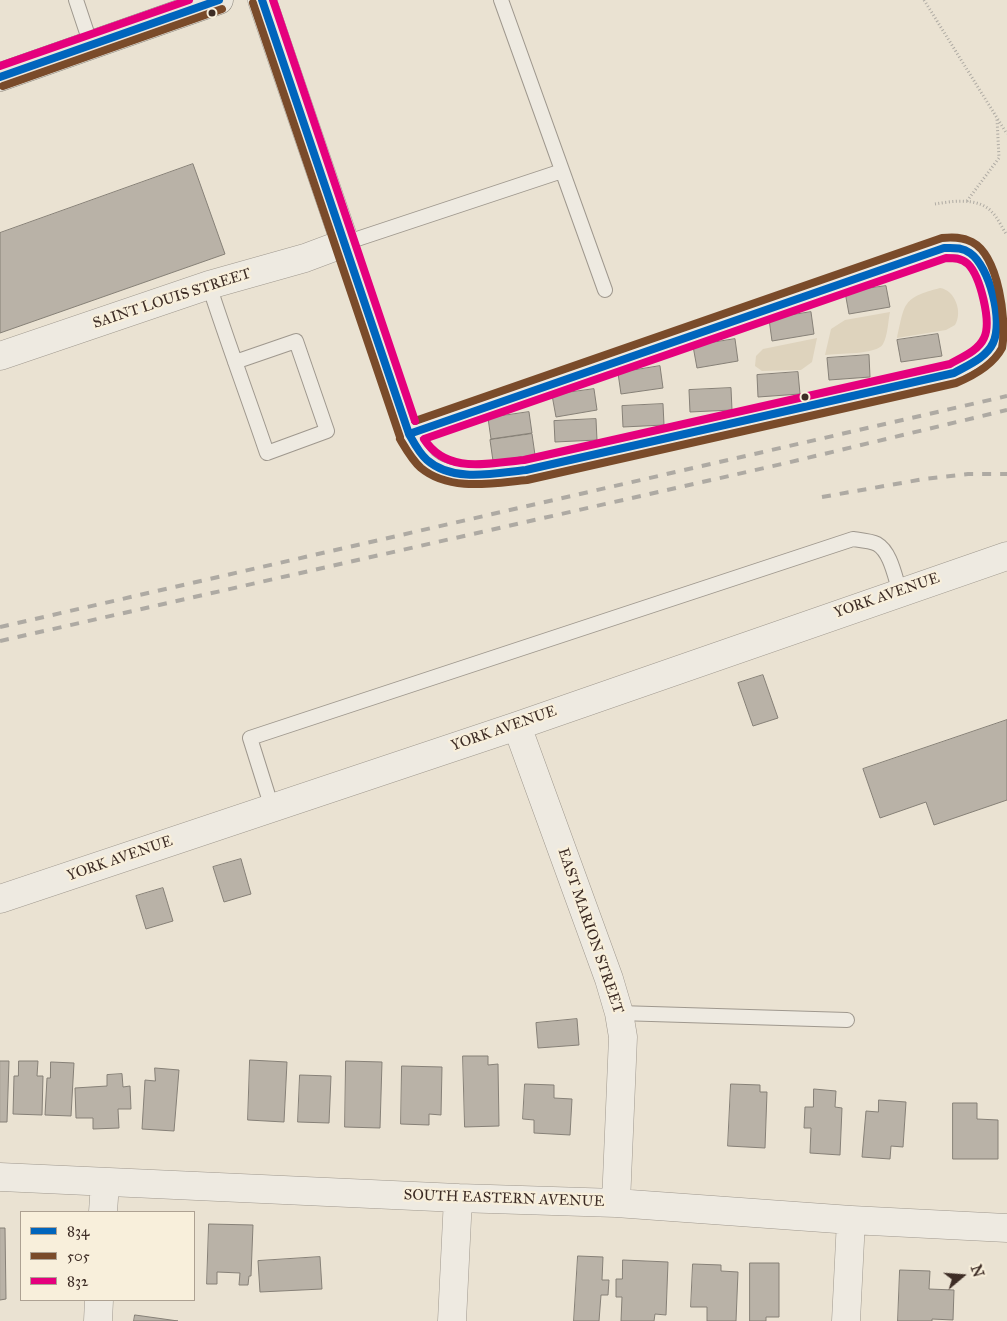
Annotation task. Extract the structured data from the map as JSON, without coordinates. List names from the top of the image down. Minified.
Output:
{"streets":{"street":["SAINT LOUIS STREET","YORK AVENUE","EAST MARION STREET","SOUTH EASTERN AVENUE"]},"crossings":[["YORK AVENUE","EAST MARION STREET"],["EAST MARION STREET","SOUTH EASTERN AVENUE"]],"lines":["transit line 834","transit line 832","transit line 505"],"legend":["834","505","832"],"north":"right"}
